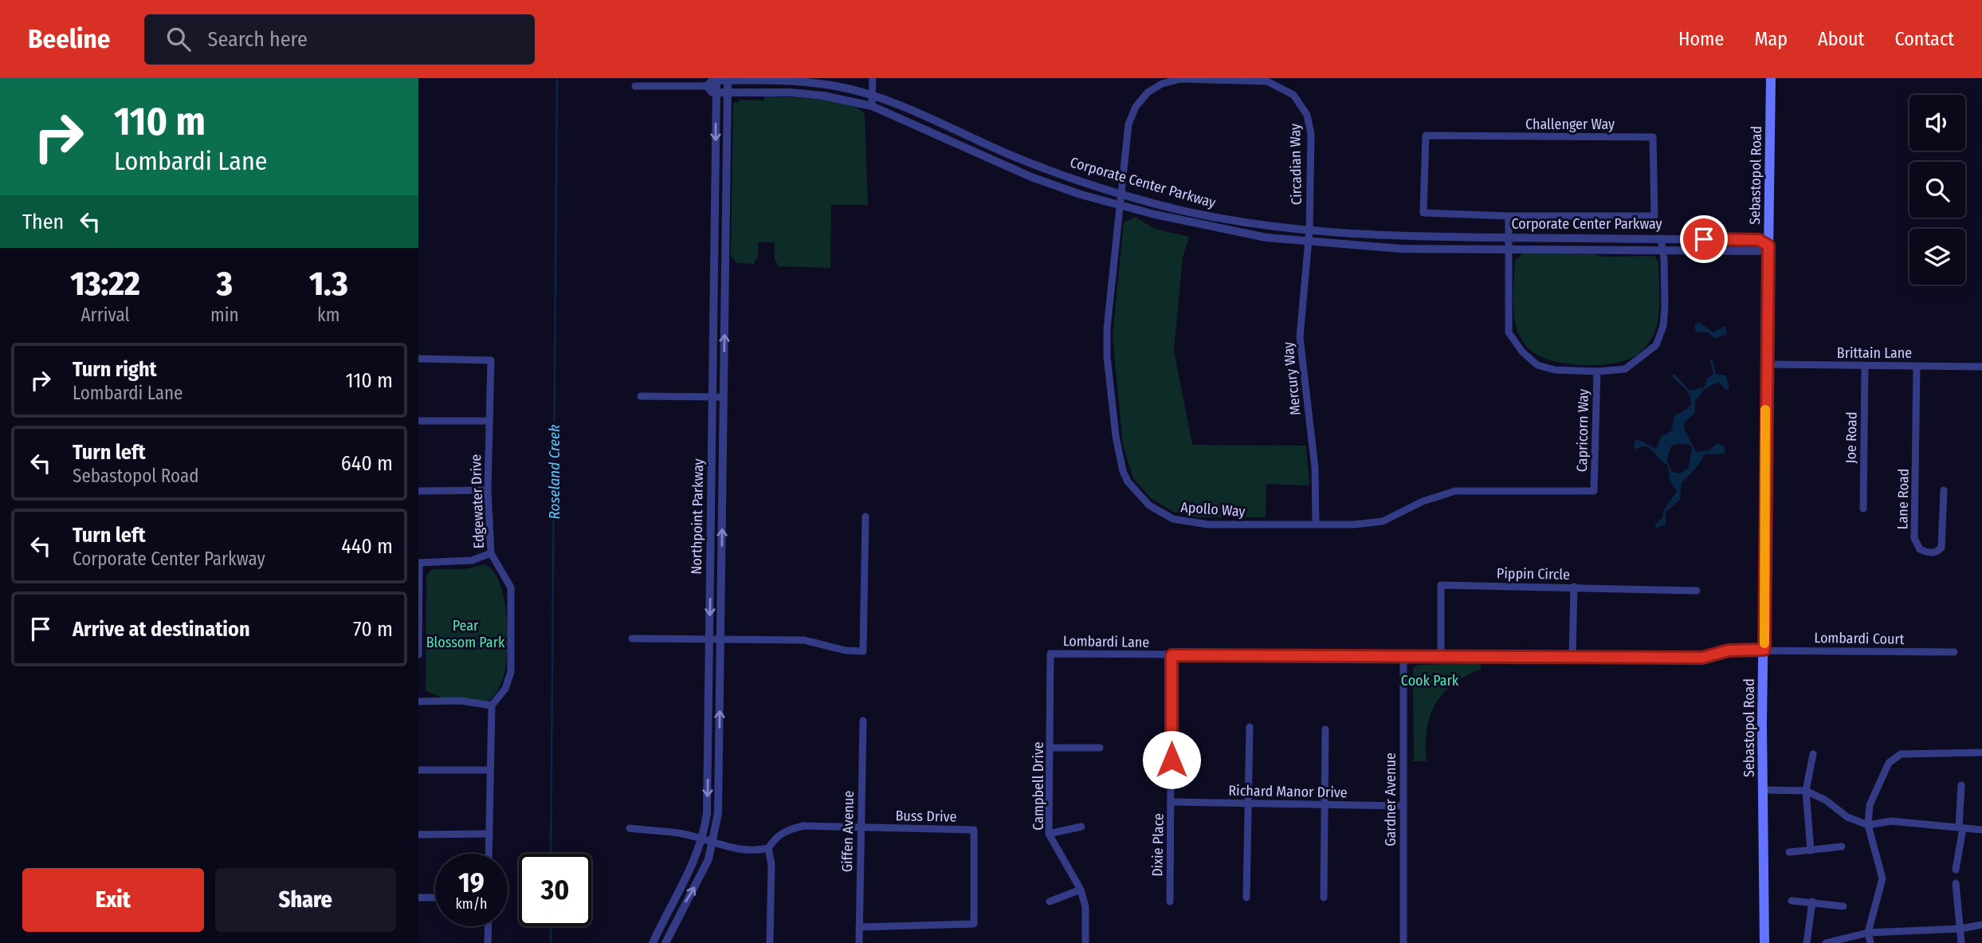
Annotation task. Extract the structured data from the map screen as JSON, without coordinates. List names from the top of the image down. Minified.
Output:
{"streets":{"main road":["Sebastopol Road"],"street":["Challenger Way","Circadian Way","Corporate Center Parkway","Brittain Lane","Mercury Way","Capricorn Way","Joe Road","Lane Road","Edgewater Drive","Apollo Way","Northpoint Parkway","Pippin Circle","Lombardi Court","Lombardi Lane","Campbell Drive","Richard Manor Drive","Gardner Avenue","Buss Drive","Giffen Avenue","Dixie Place"]},"crossings":[["Circadian Way","Corporate Center Parkway"],["Circadian Way","Mercury Way"],["Circadian Way","Apollo Way"],["Sebastopol Road","Corporate Center Parkway"],["Sebastopol Road","Brittain Lane"],["Sebastopol Road","Lombardi Court"],["Sebastopol Road","Lombardi Lane"],["Corporate Center Parkway","Mercury Way"],["Corporate Center Parkway","Apollo Way"],["Corporate Center Parkway","Northpoint Parkway"],["Brittain Lane","Joe Road"],["Brittain Lane","Lane Road"],["Mercury Way","Apollo Way"],["Capricorn Way","Apollo Way"],["Pippin Circle","Lombardi Lane"],["Lombardi Court","Lombardi Lane"],["Lombardi Lane","Campbell Drive"],["Lombardi Lane","Gardner Avenue"],["Lombardi Lane","Dixie Place"],["Richard Manor Drive","Gardner Avenue"],["Richard Manor Drive","Dixie Place"],["Buss Drive","Giffen Avenue"]],"water":["Roseland Creek"],"parks":["Pear Blossom Park","Cook Park"],"page":{"header":"Beeline","search":"Search here","nav":["Home","Map","About","Contact"],"turn":["110 m","Lombardi Lane"],"then":"Then","eta":["13:22","Arrival","3","min","1.3","km"],"list":[{"name":"Turn right","note":"Lombardi Lane","value":"110 m"},{"name":"Turn left","note":"Sebastopol Road","value":"640 m"},{"name":"Turn left","note":"Corporate Center Parkway","value":"440 m"},{"name":"Arrive at destination","value":"70 m"}],"speed":"19 km/h","limit":"30","buttons":["Exit","Share"]}}
